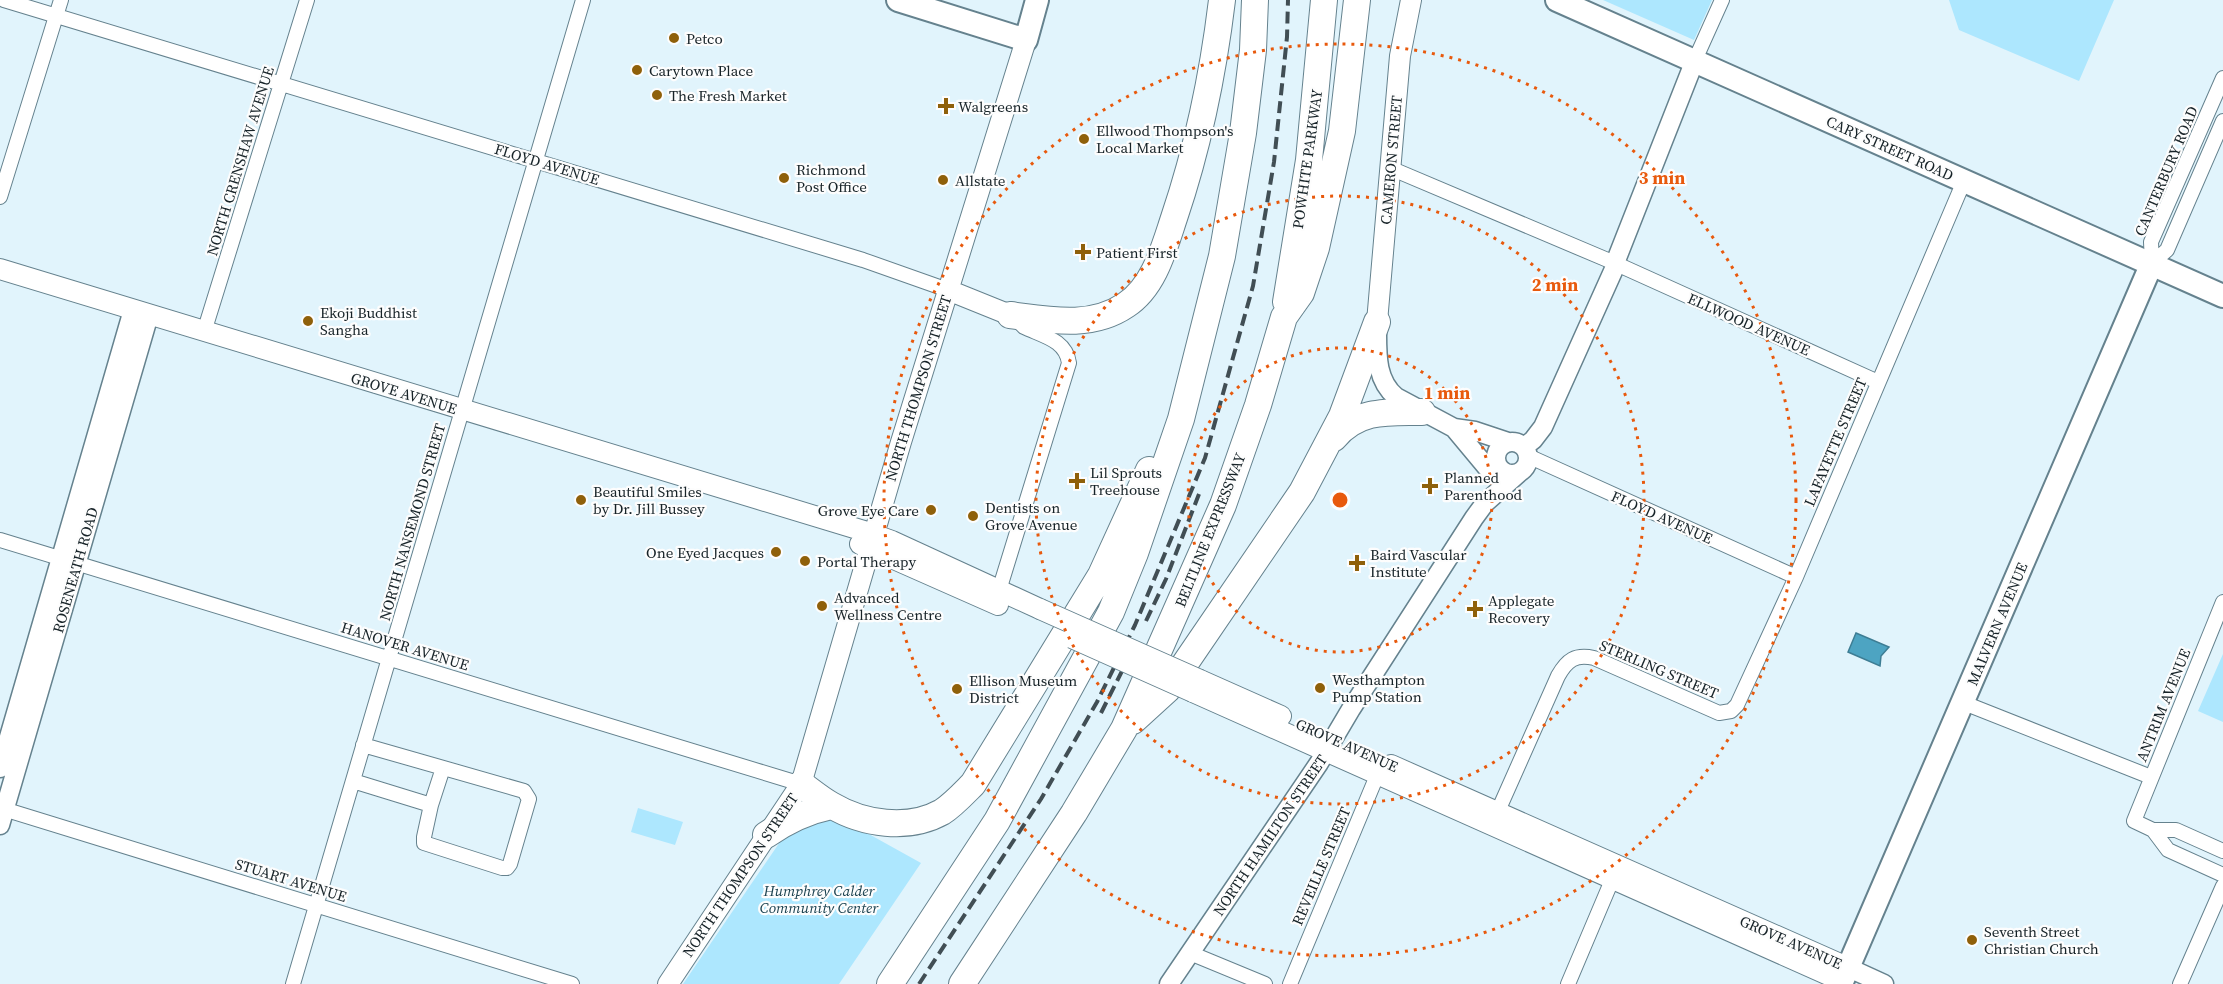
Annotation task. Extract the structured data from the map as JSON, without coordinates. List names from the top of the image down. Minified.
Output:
{"streets":{"highway":["POWHITE PARKWAY","BELTLINE EXPRESSWAY"],"main road":["CARY STREET ROAD","CAMERON STREET","FLOYD AVENUE","NORTH THOMPSON STREET","GROVE AVENUE","MALVERN AVENUE"],"street":["NORTH CRENSHAW AVENUE","CANTERBURY ROAD","ELLWOOD AVENUE","LAFAYETTE STREET","NORTH NANSEMOND STREET","ROSENEATH ROAD","HANOVER AVENUE","STERLING STREET","ANTRIM AVENUE","NORTH HAMILTON STREET","REVEILLE STREET","STUART AVENUE"]},"crossings":[["CARY STREET ROAD","CANTERBURY ROAD"],["CARY STREET ROAD","LAFAYETTE STREET"],["CARY STREET ROAD","MALVERN AVENUE"],["CARY STREET ROAD","NORTH HAMILTON STREET"],["POWHITE PARKWAY","BELTLINE EXPRESSWAY"],["CAMERON STREET","FLOYD AVENUE"],["CAMERON STREET","ELLWOOD AVENUE"],["NORTH CRENSHAW AVENUE","FLOYD AVENUE"],["NORTH CRENSHAW AVENUE","GROVE AVENUE"],["FLOYD AVENUE","NORTH THOMPSON STREET"],["FLOYD AVENUE","GROVE AVENUE"],["FLOYD AVENUE","LAFAYETTE STREET"],["FLOYD AVENUE","NORTH NANSEMOND STREET"],["FLOYD AVENUE","NORTH HAMILTON STREET"],["CANTERBURY ROAD","MALVERN AVENUE"],["ELLWOOD AVENUE","LAFAYETTE STREET"],["ELLWOOD AVENUE","NORTH HAMILTON STREET"],["NORTH THOMPSON STREET","GROVE AVENUE"],["NORTH THOMPSON STREET","HANOVER AVENUE"],["GROVE AVENUE","NORTH NANSEMOND STREET"],["GROVE AVENUE","ROSENEATH ROAD"],["GROVE AVENUE","MALVERN AVENUE"],["GROVE AVENUE","STERLING STREET"],["GROVE AVENUE","NORTH HAMILTON STREET"],["GROVE AVENUE","REVEILLE STREET"],["LAFAYETTE STREET","STERLING STREET"],["NORTH NANSEMOND STREET","HANOVER AVENUE"],["NORTH NANSEMOND STREET","STUART AVENUE"],["ROSENEATH ROAD","HANOVER AVENUE"],["ROSENEATH ROAD","STUART AVENUE"]],"parks":["Humphrey Calder Community Center"],"places":{"other":["Petco","Carytown Place","The Fresh Market","Ellwood Thompson's Local Market","Richmond Post Office","Allstate","Ekoji Buddhist Sangha","Beautiful Smiles by Dr. Jill Bussey","Grove Eye Care","Dentists on Grove Avenue","One Eyed Jacques","Portal Therapy","Advanced Wellness Centre","Westhampton Pump Station","Ellison Museum District","Seventh Street Christian Church"],"health":["Walgreens","Patient First","Lil Sprouts Treehouse","Planned Parenthood","Baird Vascular Institute","Applegate Recovery"]},"rings":["3 min","2 min","1 min"]}
